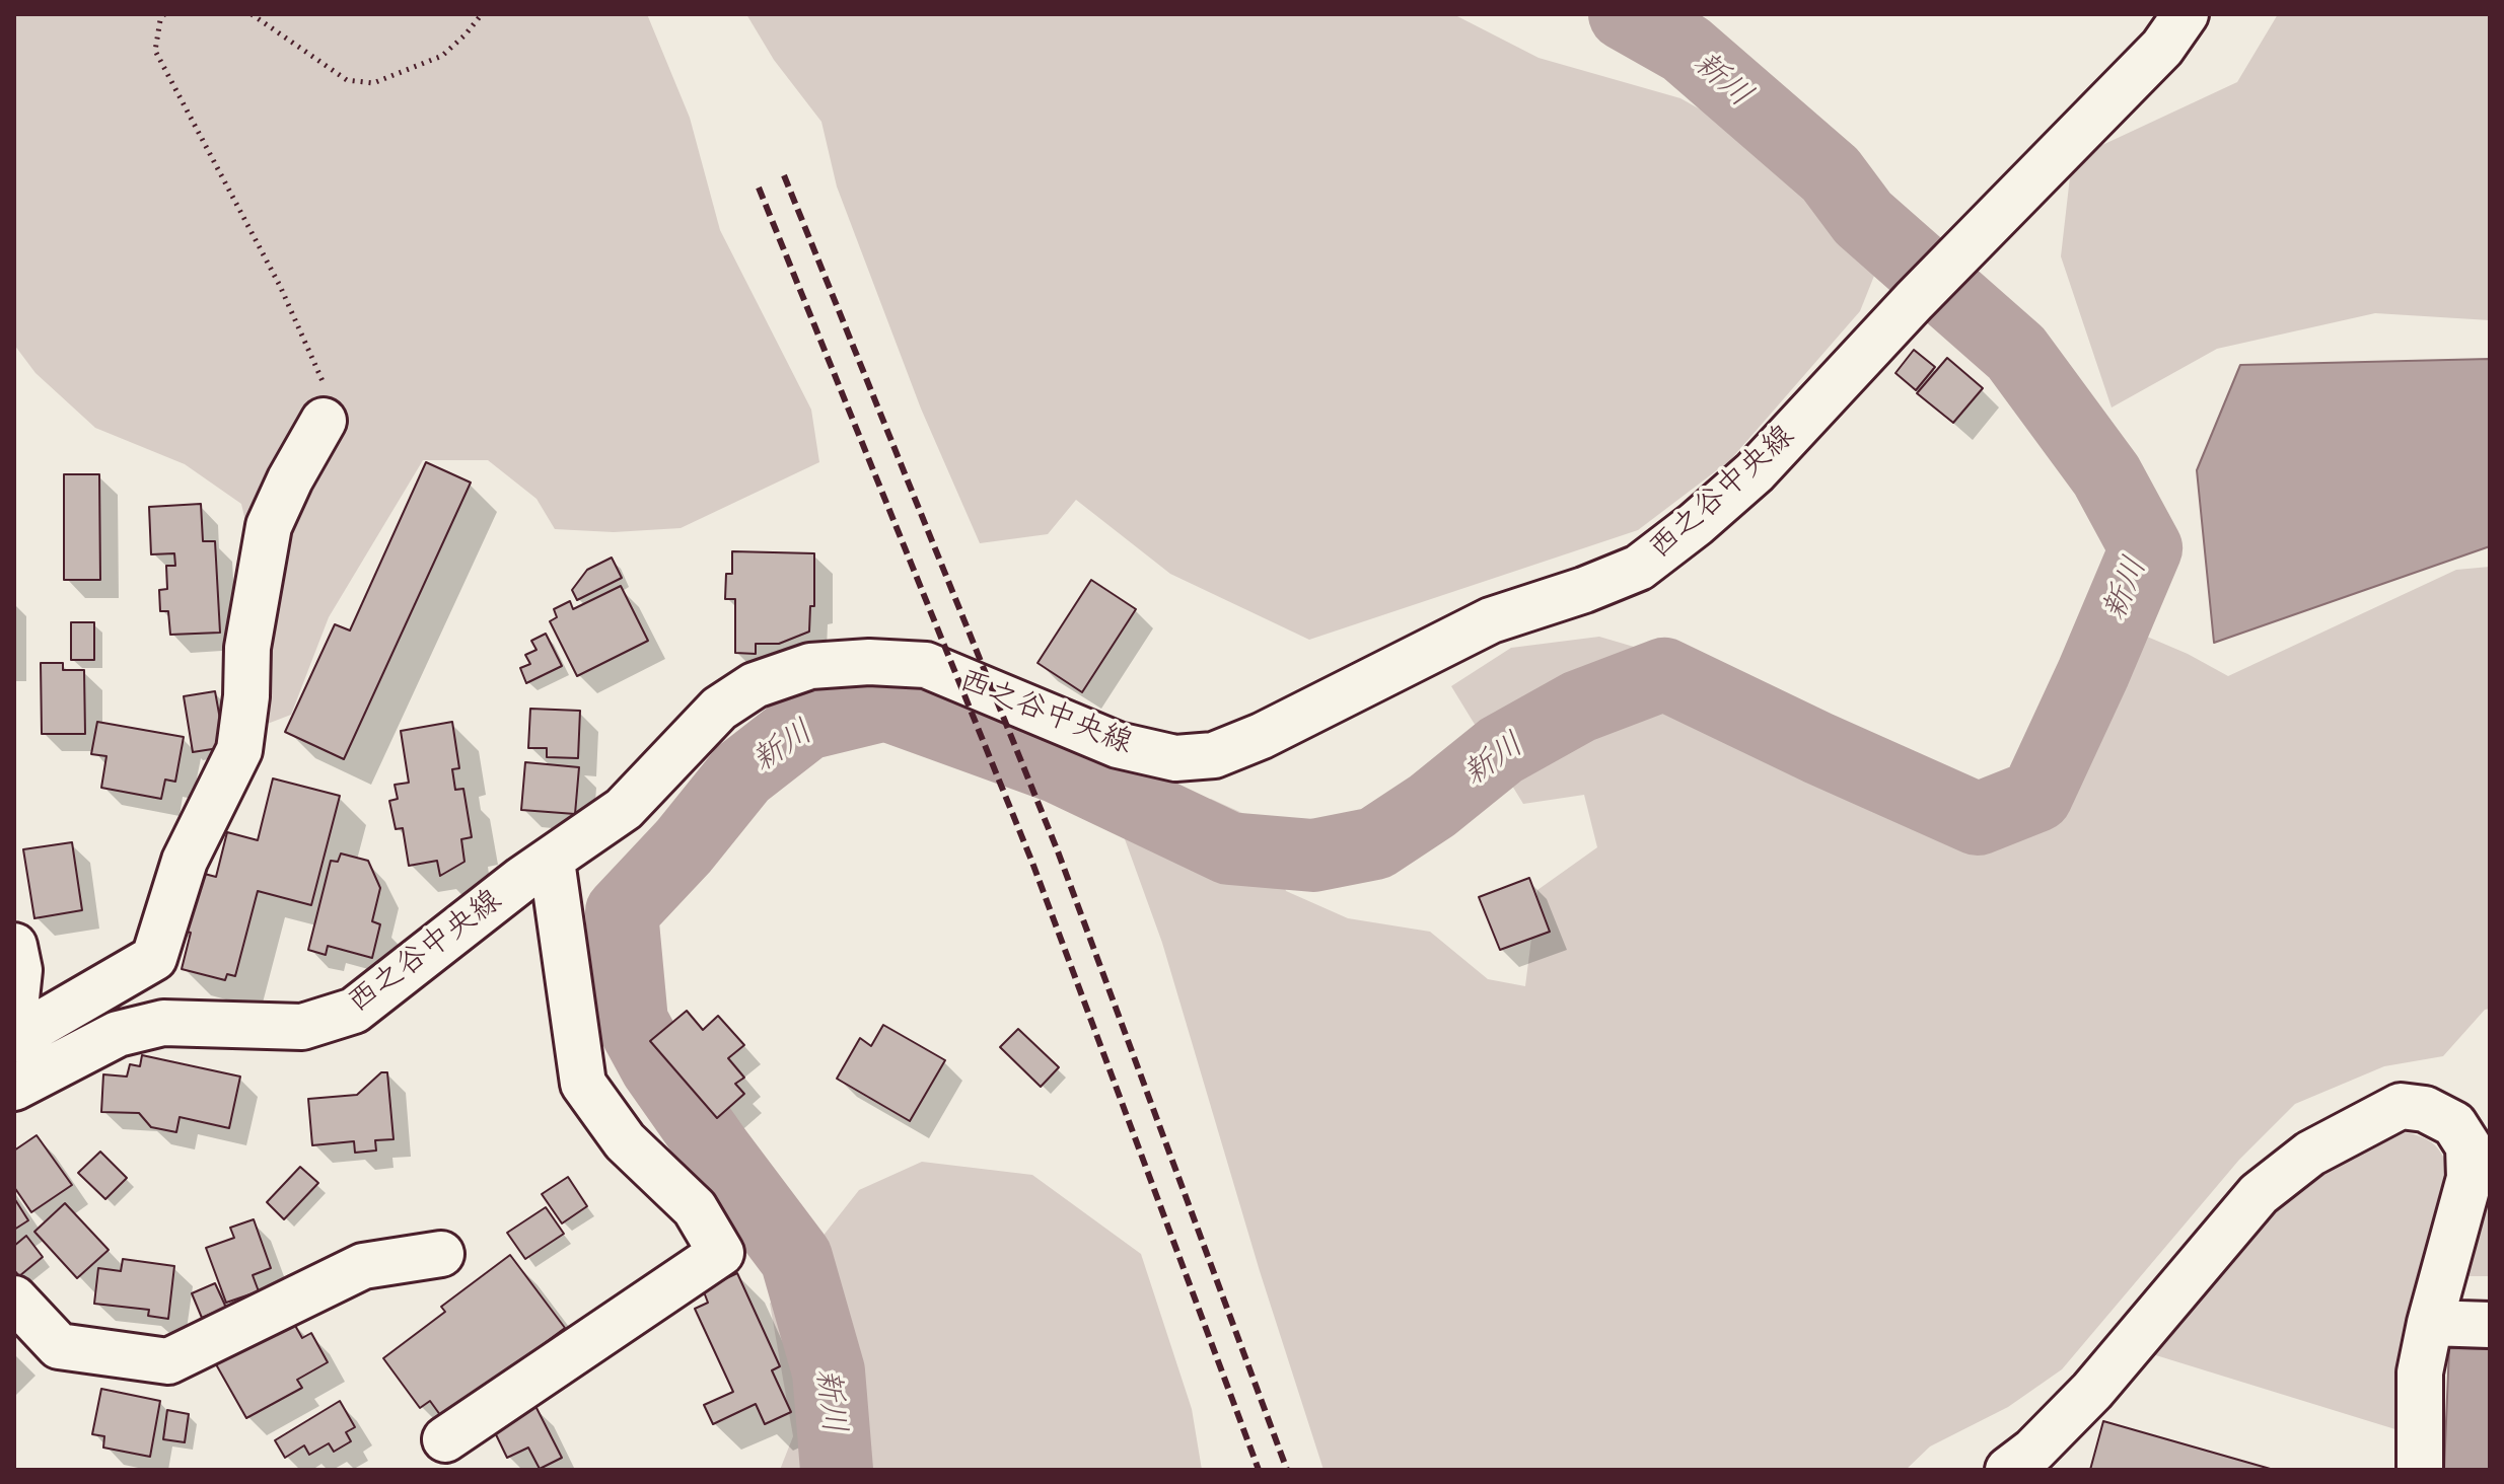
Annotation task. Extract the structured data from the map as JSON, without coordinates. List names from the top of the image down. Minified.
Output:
{"streets":{"street":["西之谷中央線"]},"water":["新川"]}
